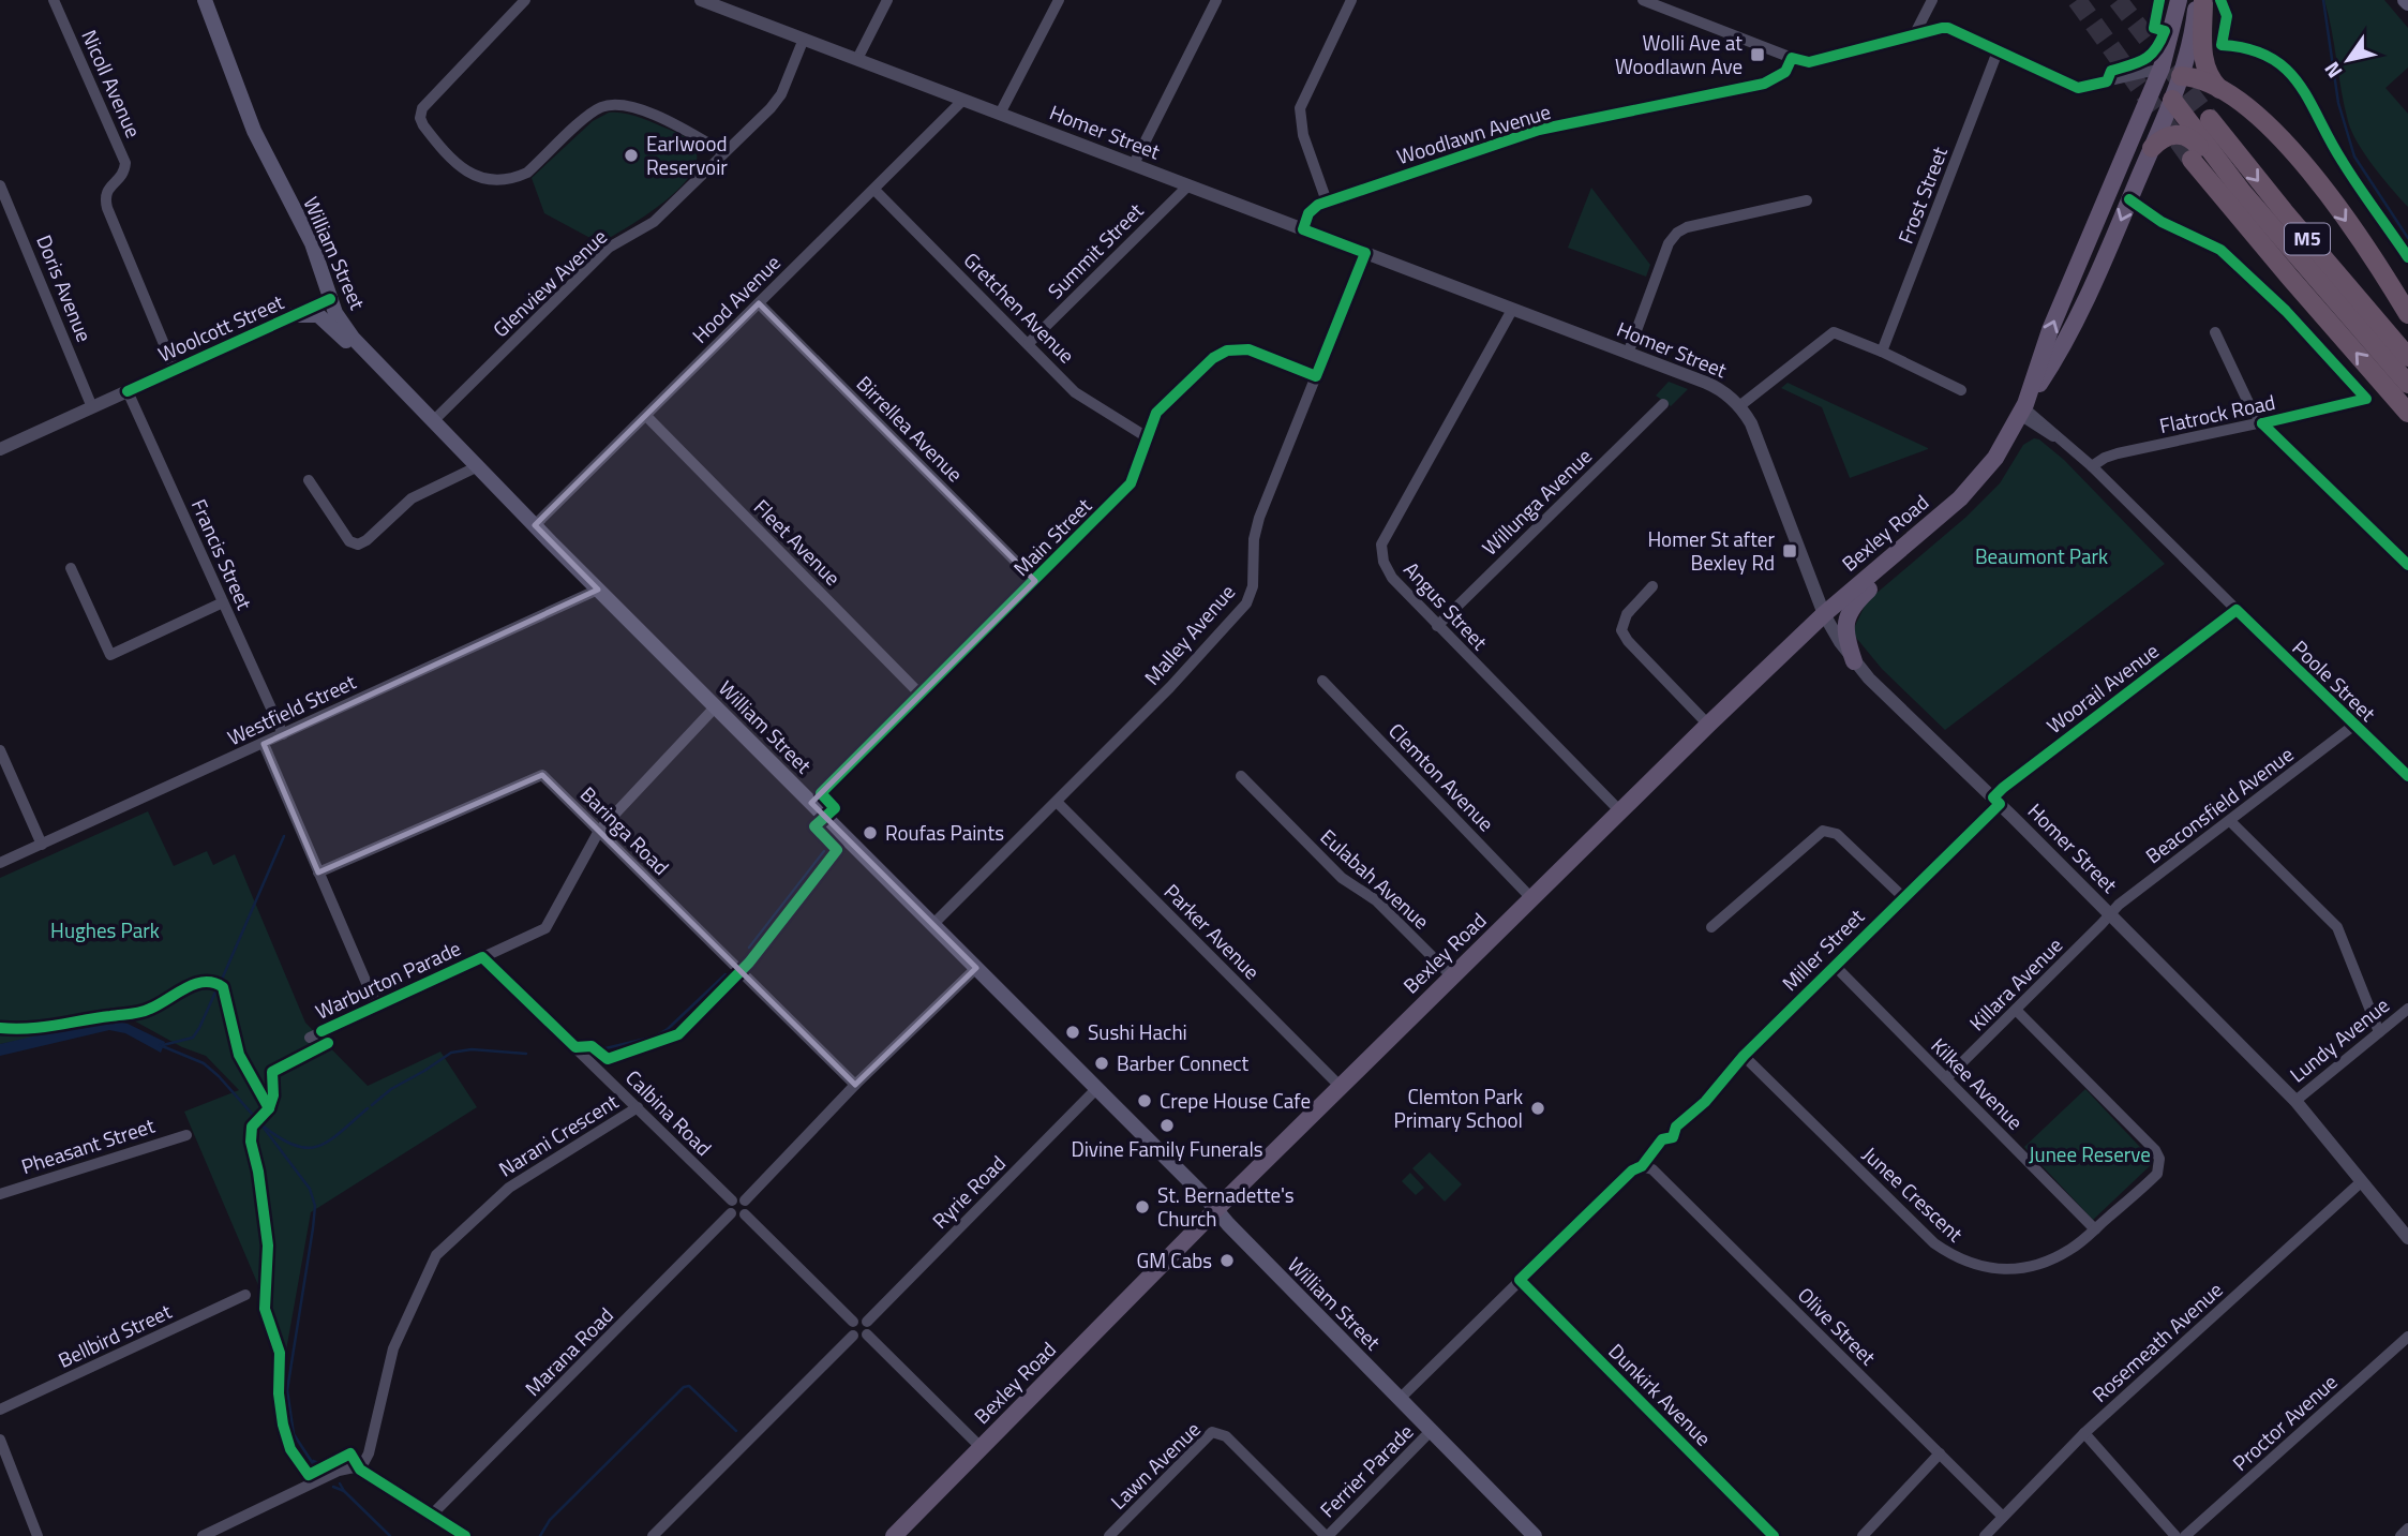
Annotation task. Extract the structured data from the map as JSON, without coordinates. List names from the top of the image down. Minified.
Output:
{"streets":{"highway":["M5"],"main road":["William Street","Bexley Road"],"street":["Nicoll Avenue","Homer Street","Woodlawn Avenue","Frost Street","Summit Street","Glenview Avenue","Doris Avenue","Hood Avenue","Gretchen Avenue","Woolcott Street","Flatrock Road","Birrellea Avenue","Willunga Avenue","Main Street","Fleet Avenue","Francis Street","Angus Street","Malley Avenue","Poole Street","Woorail Avenue","Westfield Street","Clemton Avenue","Beaconsfield Avenue","Baringa Road","Eulabah Avenue","Parker Avenue","Miller Street","Warburton Parade","Killara Avenue","Lundy Avenue","Kilkee Avenue","Calbina Road","Narani Crescent","Pheasant Street","Ryrie Road","Junee Crescent","Olive Street","Bellbird Street","Rosemeath Avenue","Marana Road","Dunkirk Avenue","Proctor Avenue","Lawn Avenue","Ferrier Parade"]},"crossings":[["Nicoll Avenue","Woolcott Street"],["Homer Street","Summit Street"],["Homer Street","Glenview Avenue"],["Homer Street","Hood Avenue"],["Homer Street","Bexley Road"],["Homer Street","Angus Street"],["Homer Street","Malley Avenue"],["Homer Street","Woorail Avenue"],["Homer Street","Beaconsfield Avenue"],["Homer Street","Miller Street"],["Homer Street","Killara Avenue"],["Homer Street","Lundy Avenue"],["Homer Street","Rosemeath Avenue"],["Summit Street","Gretchen Avenue"],["William Street","Glenview Avenue"],["William Street","Hood Avenue"],["William Street","Woolcott Street"],["William Street","Bexley Road"],["William Street","Main Street"],["William Street","Malley Avenue"],["William Street","Westfield Street"],["William Street","Warburton Parade"],["William Street","Ryrie Road"],["William Street","Ferrier Parade"],["Doris Avenue","Woolcott Street"],["Hood Avenue","Gretchen Avenue"],["Hood Avenue","Birrellea Avenue"],["Hood Avenue","Fleet Avenue"],["Gretchen Avenue","Main Street"],["Woolcott Street","Francis Street"],["Flatrock Road","Poole Street"],["Birrellea Avenue","Main Street"],["Willunga Avenue","Angus Street"],["Bexley Road","Angus Street"],["Bexley Road","Poole Street"],["Bexley Road","Clemton Avenue"],["Bexley Road","Eulabah Avenue"],["Bexley Road","Parker Avenue"],["Main Street","Fleet Avenue"],["Main Street","Malley Avenue"],["Francis Street","Westfield Street"],["Malley Avenue","Parker Avenue"],["Poole Street","Woorail Avenue"],["Poole Street","Beaconsfield Avenue"],["Woorail Avenue","Miller Street"],["Beaconsfield Avenue","Killara Avenue"],["Baringa Road","Warburton Parade"],["Miller Street","Kilkee Avenue"],["Miller Street","Junee Crescent"],["Warburton Parade","Calbina Road"],["Killara Avenue","Kilkee Avenue"],["Killara Avenue","Junee Crescent"],["Kilkee Avenue","Junee Crescent"],["Calbina Road","Narani Crescent"],["Calbina Road","Marana Road"],["Olive Street","Rosemeath Avenue"],["Olive Street","Dunkirk Avenue"],["Lawn Avenue","Ferrier Parade"]],"parks":["Beaumont Park","Hughes Park","Junee Reserve"],"places":{"transit":["Wolli Ave at Woodlawn Ave","Homer St after Bexley Rd"],"other":["Earlwood Reservoir","Roufas Paints","Sushi Hachi","Barber Connect","Crepe House Cafe","Clemton Park Primary School","Divine Family Funerals","St. Bernadette's Church","GM Cabs"]},"north":"bottom left"}
